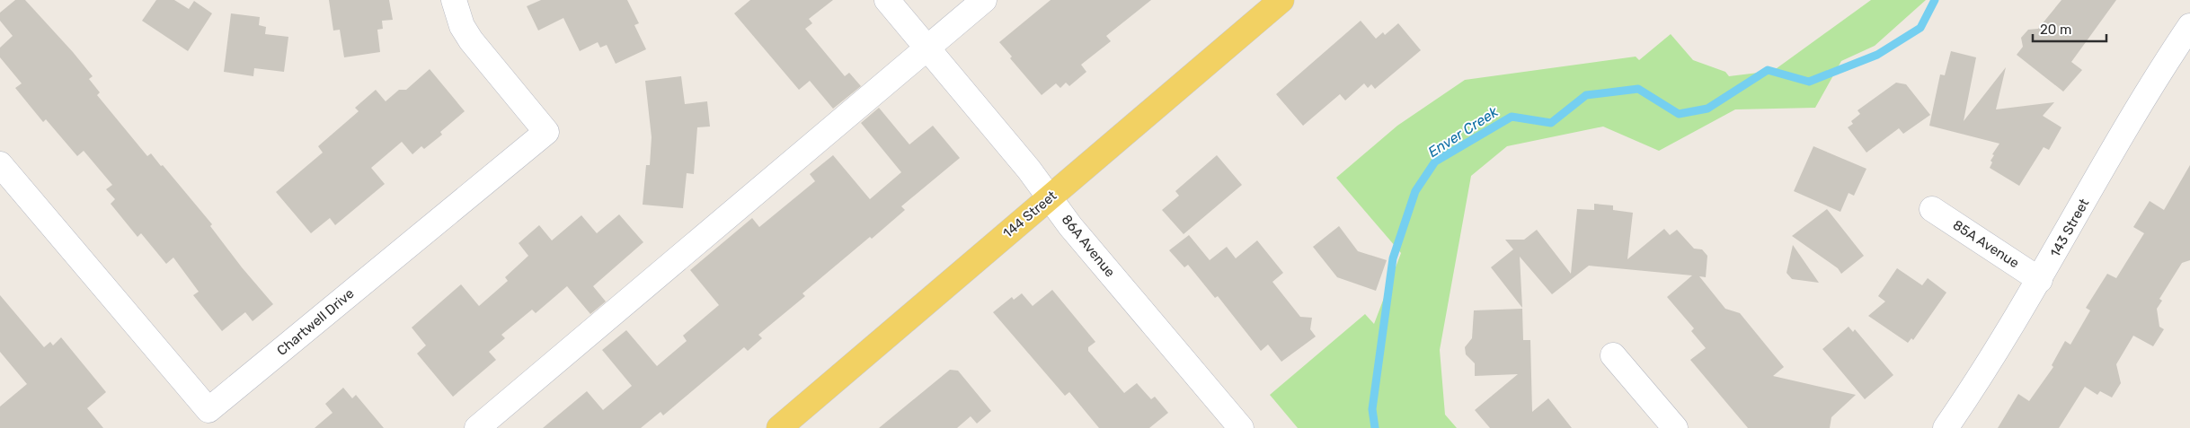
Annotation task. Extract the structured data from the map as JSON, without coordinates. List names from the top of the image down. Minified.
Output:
{"streets":{"main road":["144 Street"],"street":["143 Street","85A Avenue","86A Avenue","Chartwell Drive"]},"crossings":[["144 Street","86A Avenue"],["143 Street","85A Avenue"]],"water":["Enver Creek"],"scale_bar":"20 m"}
